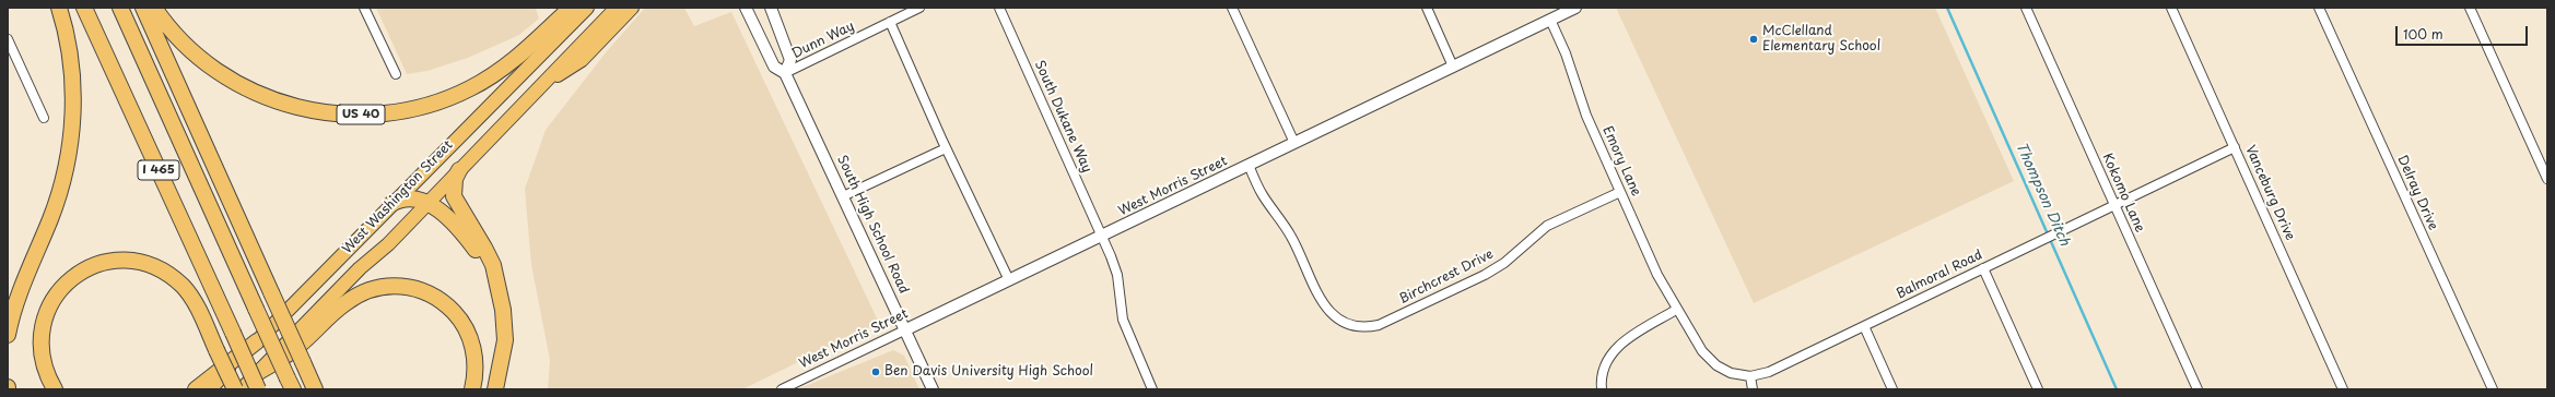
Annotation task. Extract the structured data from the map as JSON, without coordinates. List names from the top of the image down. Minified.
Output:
{"streets":{"highway":["US 40","I 465"],"main road":["West Washington Street"],"street":["Dunn Way","South Dukane Way","Emory Lane","West Morris Street","Kokomo Lane","Vanceburg Drive","Delray Drive","South High School Road","Balmoral Road","Birchcrest Drive"]},"crossings":[["Dunn Way","South High School Road"],["South Dukane Way","West Morris Street"],["Emory Lane","West Morris Street"],["Emory Lane","Balmoral Road"],["Emory Lane","Birchcrest Drive"],["West Morris Street","South High School Road"],["West Morris Street","Birchcrest Drive"],["Kokomo Lane","Balmoral Road"],["Vanceburg Drive","Balmoral Road"]],"water":["Thompson Ditch"],"places":["McClelland Elementary School","Ben Davis University High School"],"scale_bar":"100 m"}
